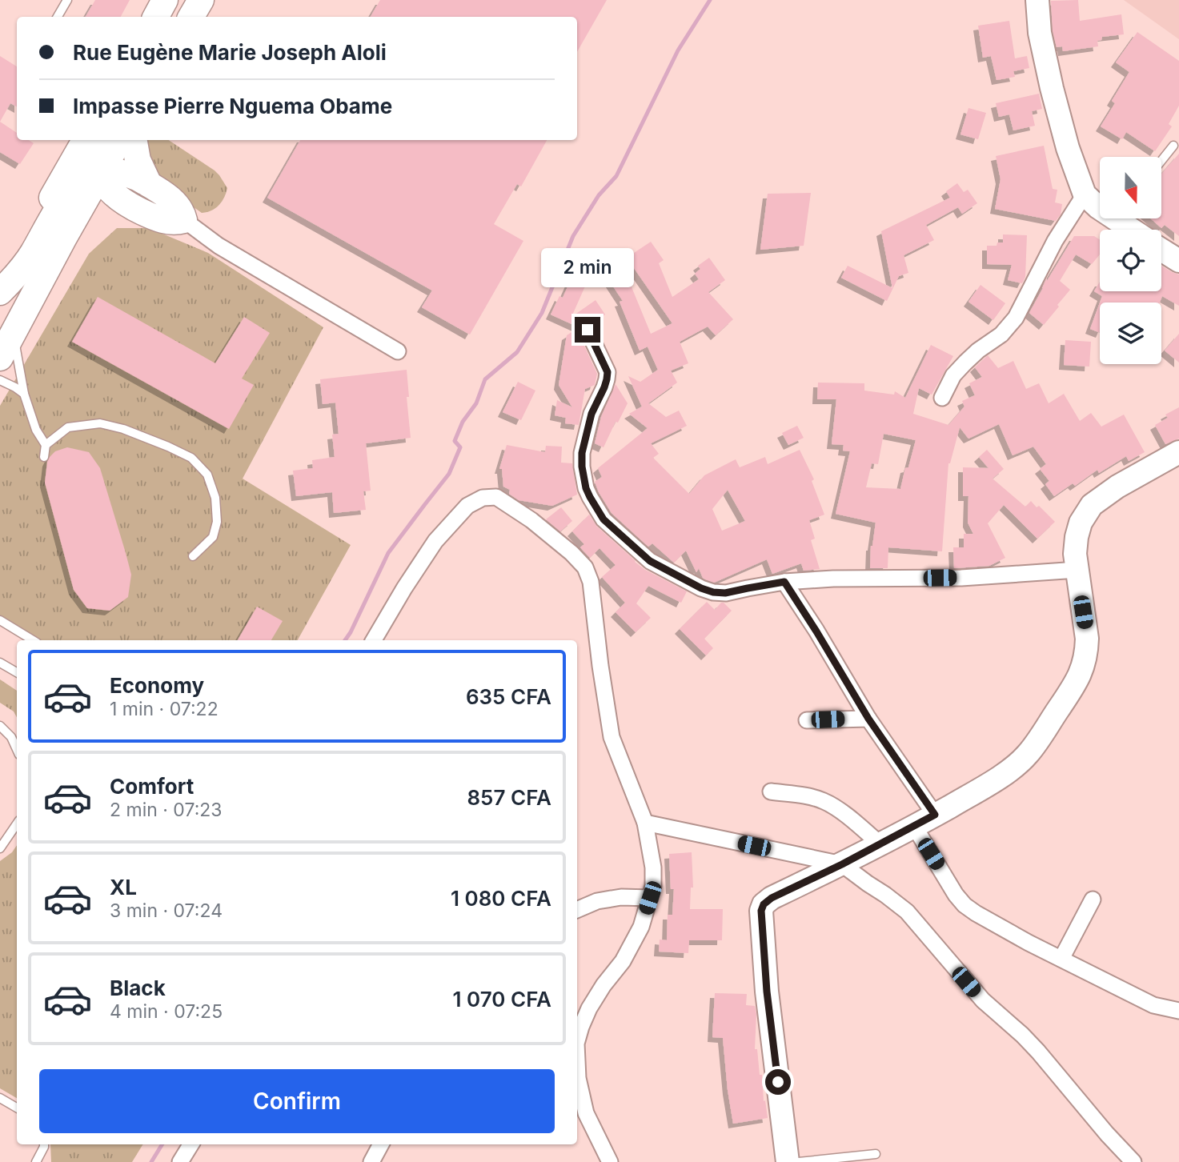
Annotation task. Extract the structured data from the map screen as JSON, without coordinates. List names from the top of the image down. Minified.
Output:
{"north":"bottom","page":{"banner":["Rue Eugène Marie Joseph Aloli","Impasse Pierre Nguema Obame"],"bubble":"2 min","list":[{"name":"Economy","note":"1 min · 07:22","value":"635 CFA"},{"name":"Comfort","note":"2 min · 07:23","value":"857 CFA"},{"name":"XL","note":"3 min · 07:24","value":"1 080 CFA"},{"name":"Black","note":"4 min · 07:25","value":"1 070 CFA"}],"buttons":"Confirm"}}
